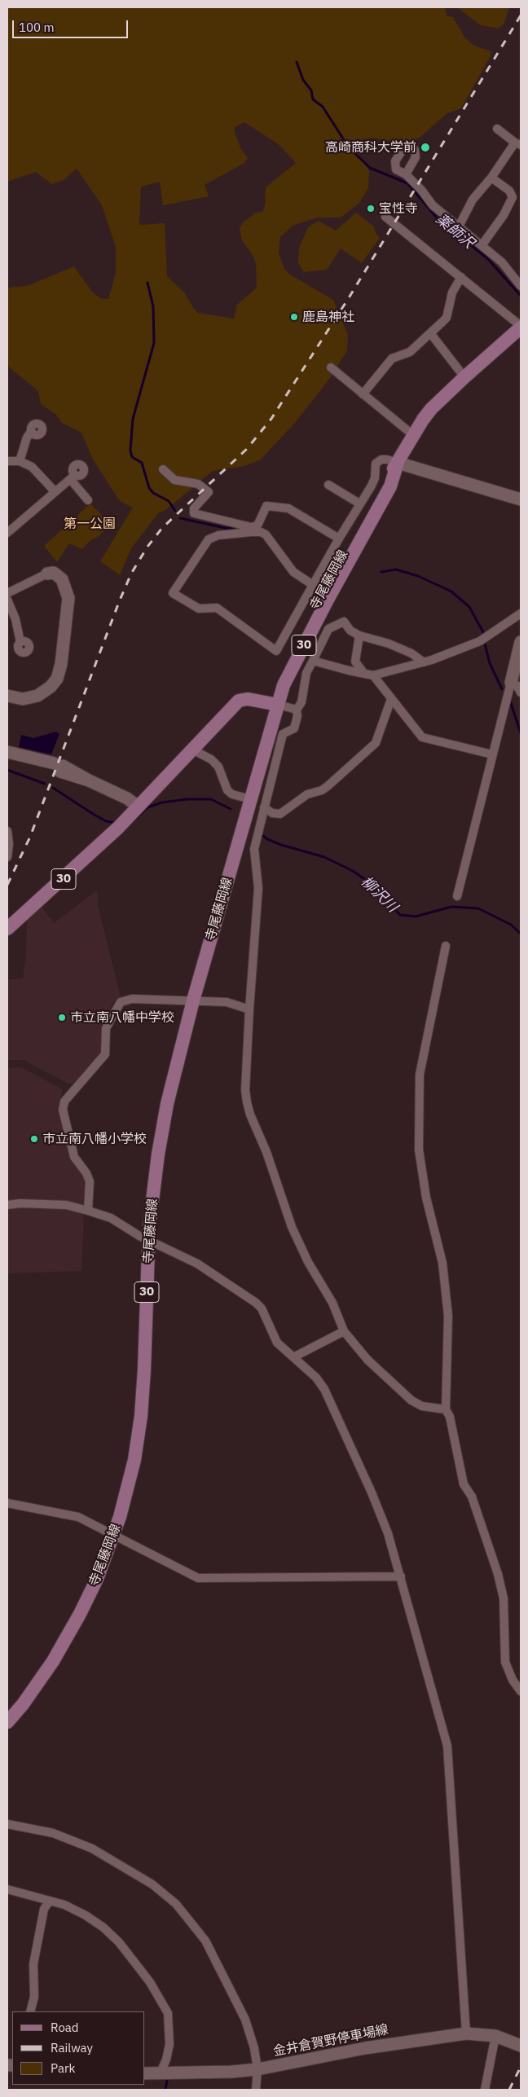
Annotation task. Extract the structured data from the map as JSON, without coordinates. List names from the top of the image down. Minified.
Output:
{"streets":{"main road":["寺尾藤岡線","30"],"street":["金井倉賀野停車場線"]},"crossings":[["寺尾藤岡線","30"]],"water":["薬師沢","柳沢川"],"parks":["第一公園"],"places":["高崎商科大学前","宝性寺","鹿島神社","市立南八幡中学校","市立南八幡小学校"],"legend":["Road","Railway","Park"],"scale_bar":"100 m"}
